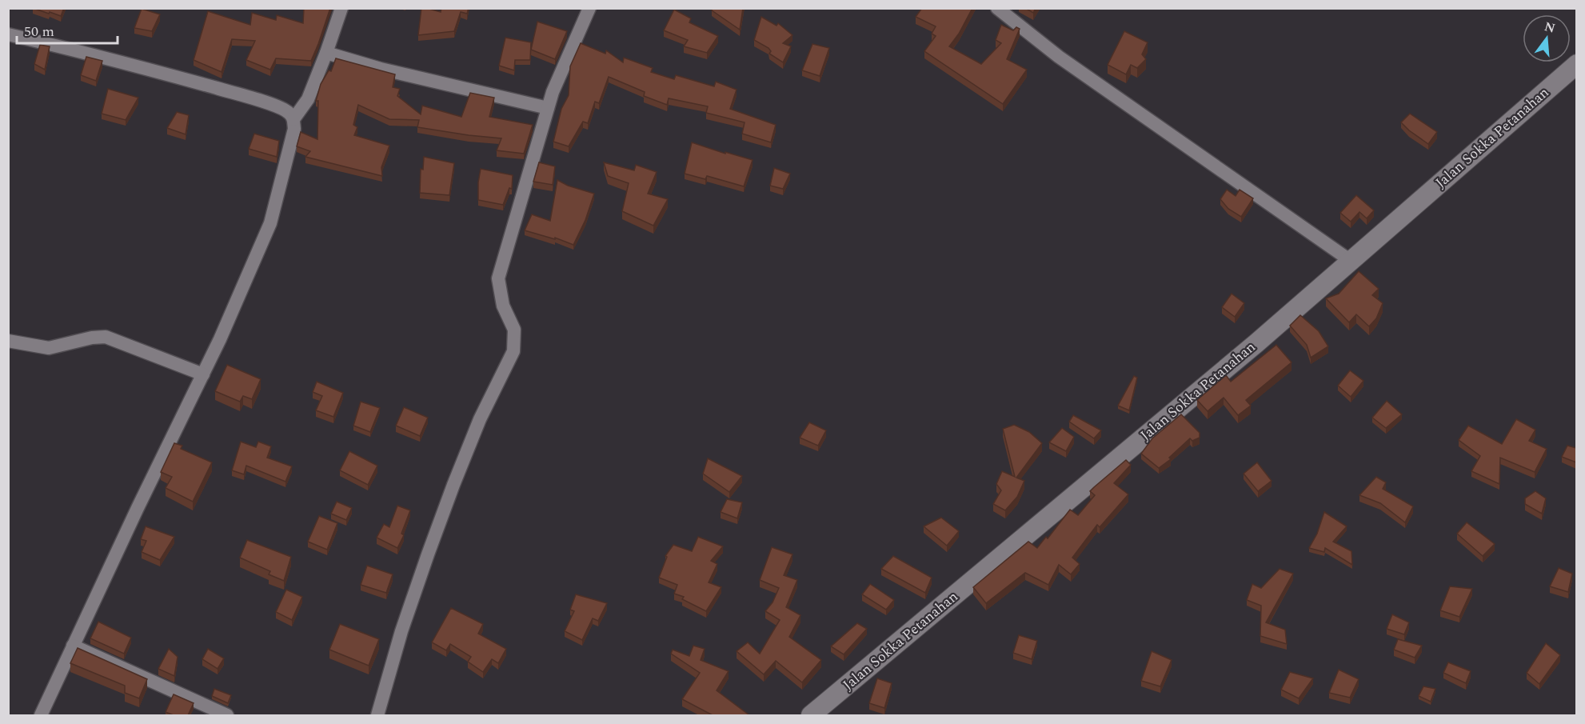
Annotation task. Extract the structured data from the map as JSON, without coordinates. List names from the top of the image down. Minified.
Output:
{"streets":{"main road":["Jalan Sokka Petanahan"]},"scale_bar":"50 m","north":"top"}
